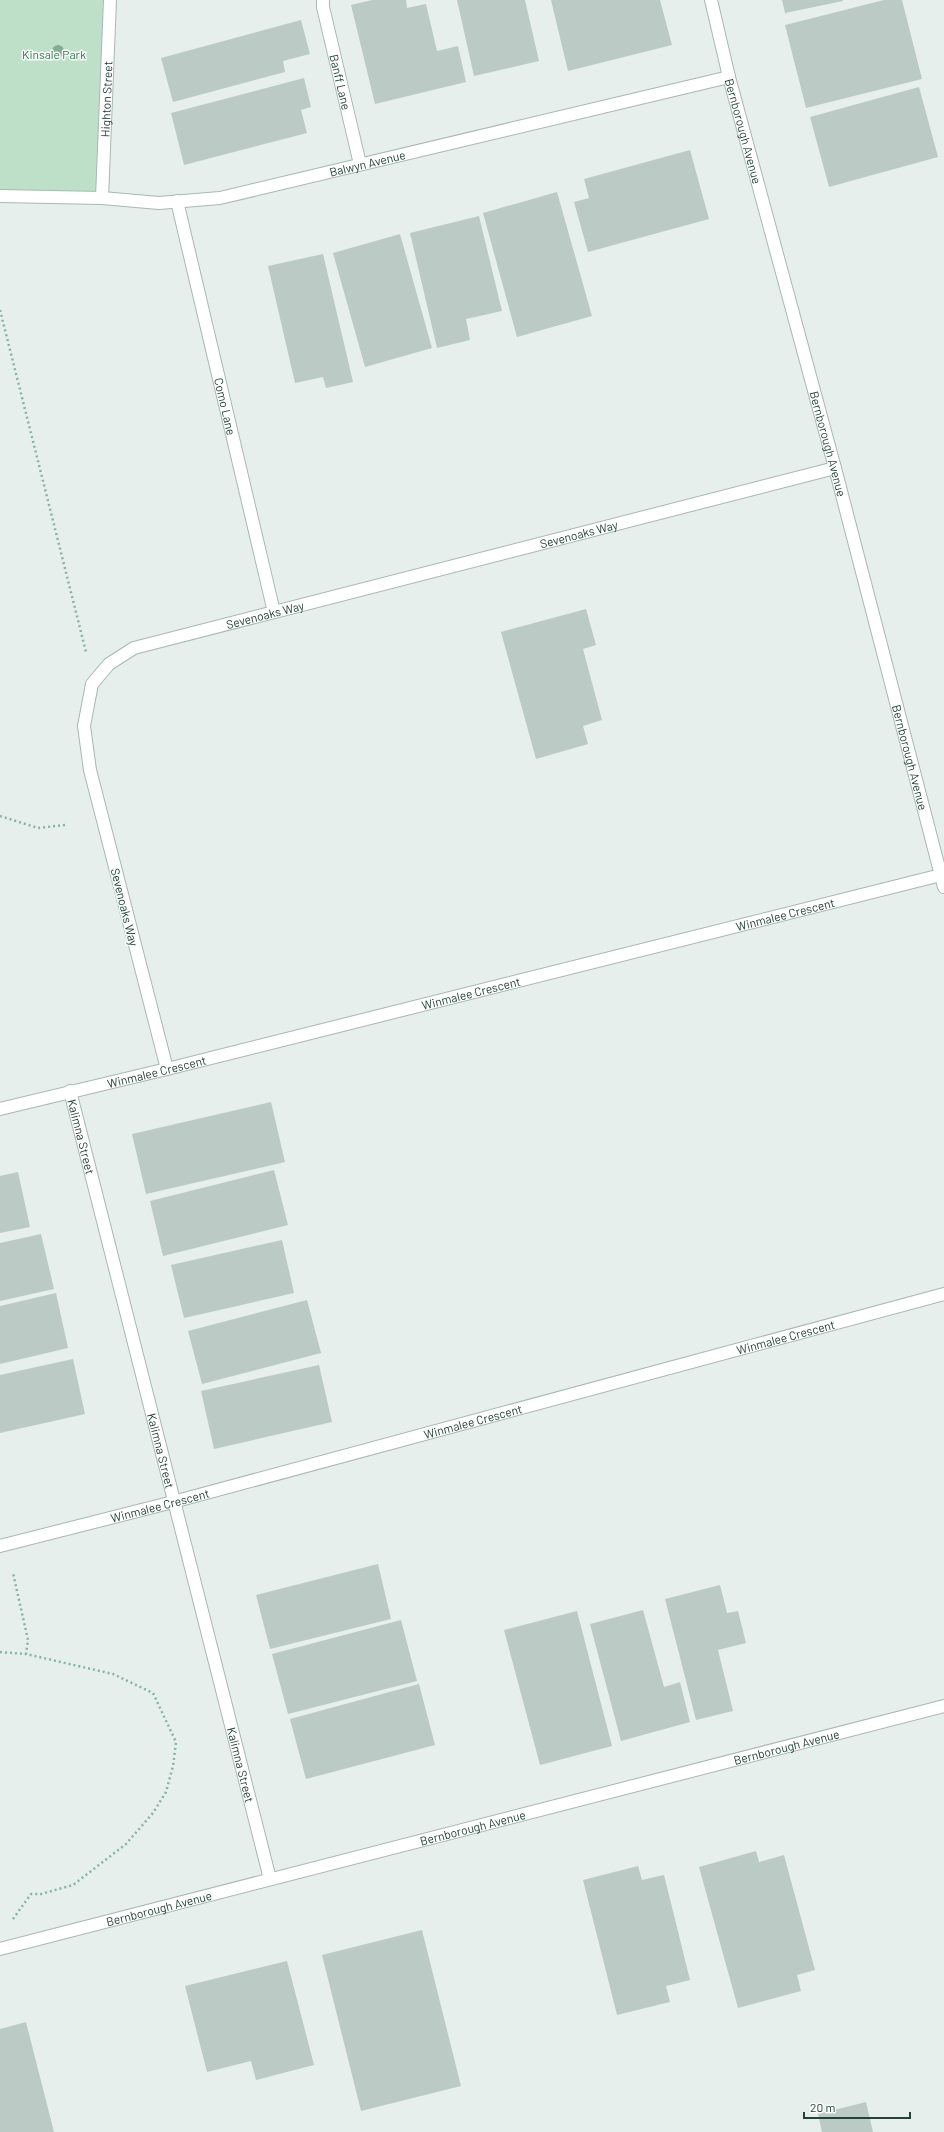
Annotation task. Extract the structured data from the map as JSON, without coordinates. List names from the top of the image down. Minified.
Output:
{"streets":{"street":["Banff Lane","Highton Street","Bernborough Avenue","Balwyn Avenue","Como Lane","Sevenoaks Way","Winmalee Crescent","Kalimna Street"]},"crossings":[["Banff Lane","Balwyn Avenue"],["Highton Street","Balwyn Avenue"],["Bernborough Avenue","Balwyn Avenue"],["Bernborough Avenue","Sevenoaks Way"],["Bernborough Avenue","Winmalee Crescent"],["Bernborough Avenue","Kalimna Street"],["Balwyn Avenue","Como Lane"],["Como Lane","Sevenoaks Way"],["Sevenoaks Way","Winmalee Crescent"],["Winmalee Crescent","Kalimna Street"]],"parks":["Kinsale Park"],"scale_bar":"20 m"}
